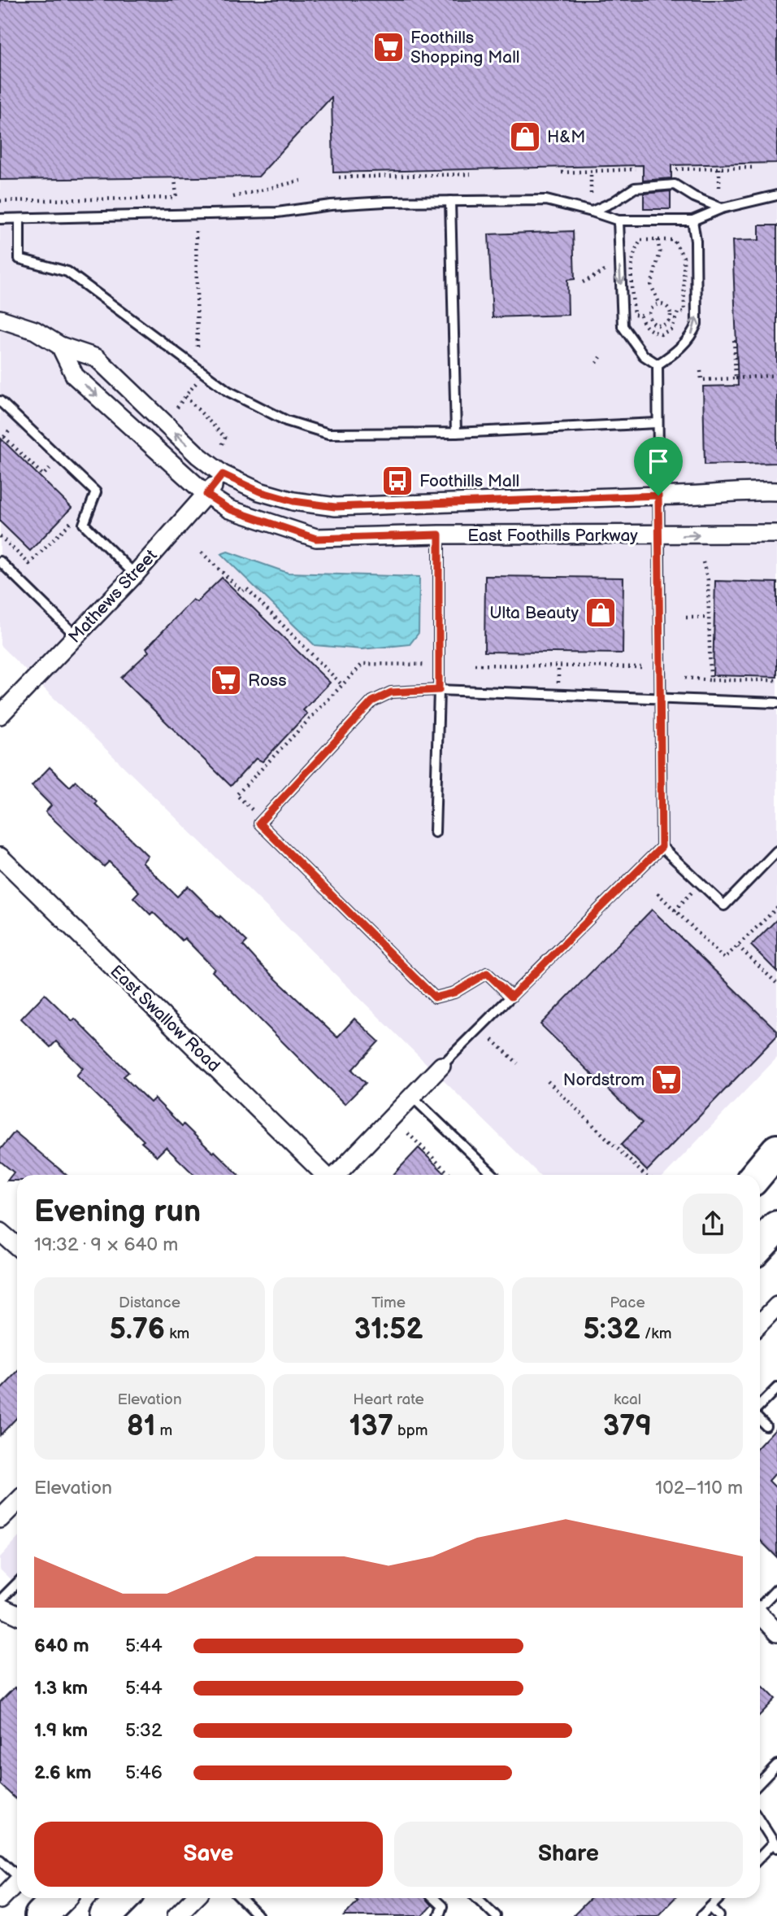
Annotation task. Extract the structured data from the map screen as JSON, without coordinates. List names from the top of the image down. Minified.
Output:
{"streets":{"street":["East Foothills Parkway","Mathews Street","East Swallow Road"]},"crossings":[["East Foothills Parkway","Mathews Street"]],"places":{"supermarket":["Foothills Shopping Mall","Ross","Nordstrom"],"shop":["H&M","Ulta Beauty"],"bus stop":["Foothills Mall"]},"page":{"heading":["Evening run","19:32 · 9 × 640 m"],"stats":[["Distance","5.76 km"],["Time","31:52"],["Pace","5:32 /km"],["Elevation","81 m"],["Heart rate","137 bpm"],["kcal","379"]],"chart":["Elevation","102–110 m"],"list":[{"name":"640 m","note":"5:44"},{"name":"1.3 km","note":"5:44"},{"name":"1.9 km","note":"5:32"},{"name":"2.6 km","note":"5:46"}],"buttons":["Save","Share"]}}
